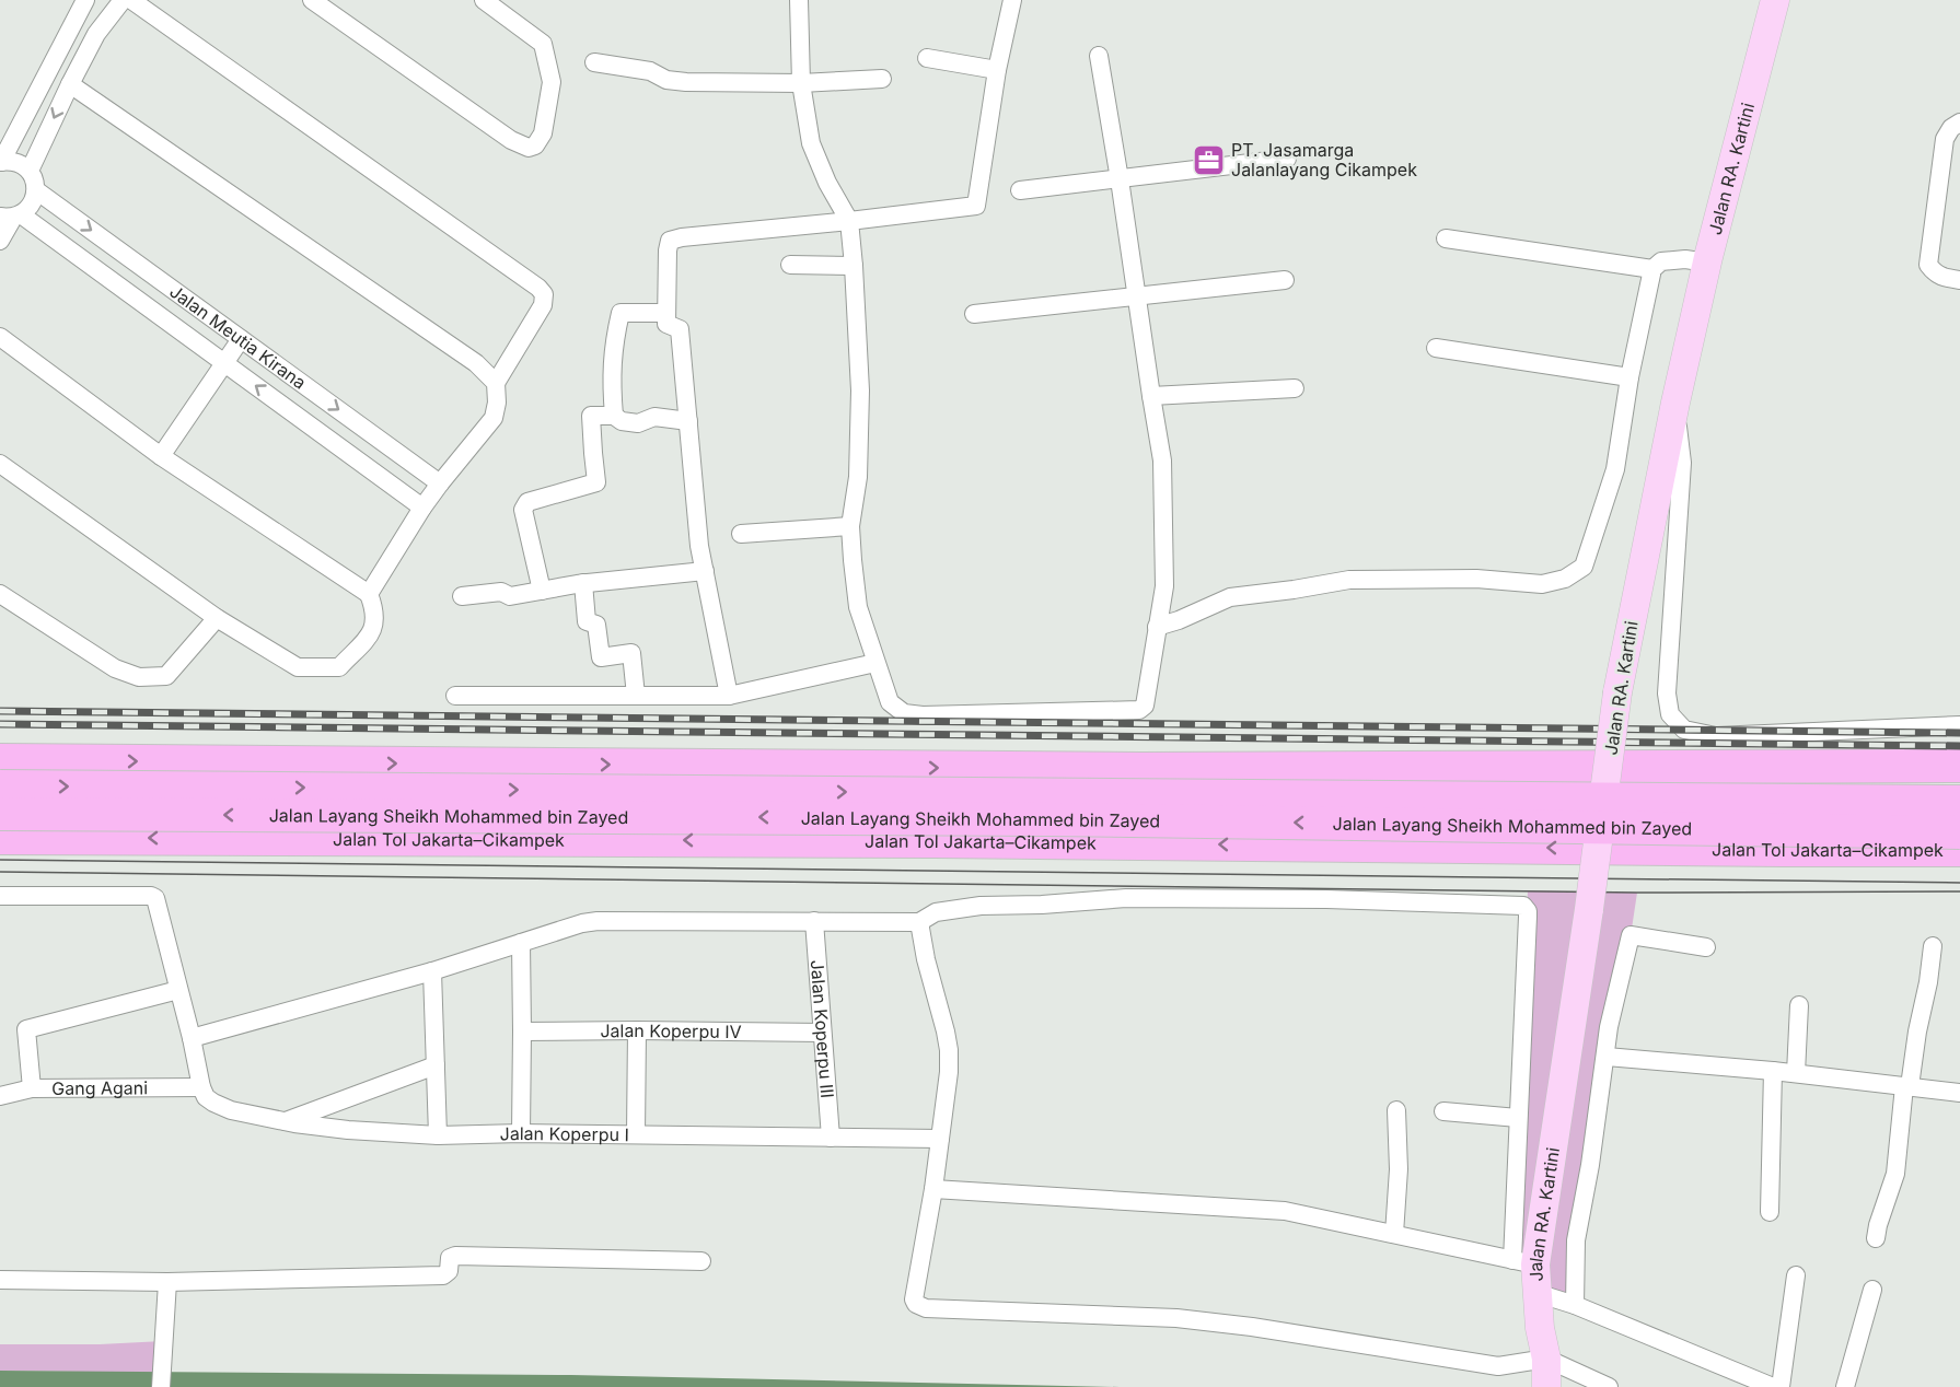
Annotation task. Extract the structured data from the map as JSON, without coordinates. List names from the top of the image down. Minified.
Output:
{"streets":{"highway":["Jalan Layang Sheikh Mohammed bin Zayed","Jalan Tol Jakarta–Cikampek"],"main road":["Jalan RA. Kartini"],"street":["Jalan Meutia Kirana","Jalan Koperpu III","Jalan Koperpu IV","Gang Agani","Jalan Koperpu I"]},"crossings":[["Jalan Koperpu III","Jalan Koperpu IV"],["Jalan Koperpu III","Jalan Koperpu I"],["Gang Agani","Jalan Koperpu I"]],"places":{"office":["PT. Jasamarga Jalanlayang Cikampek"]}}
